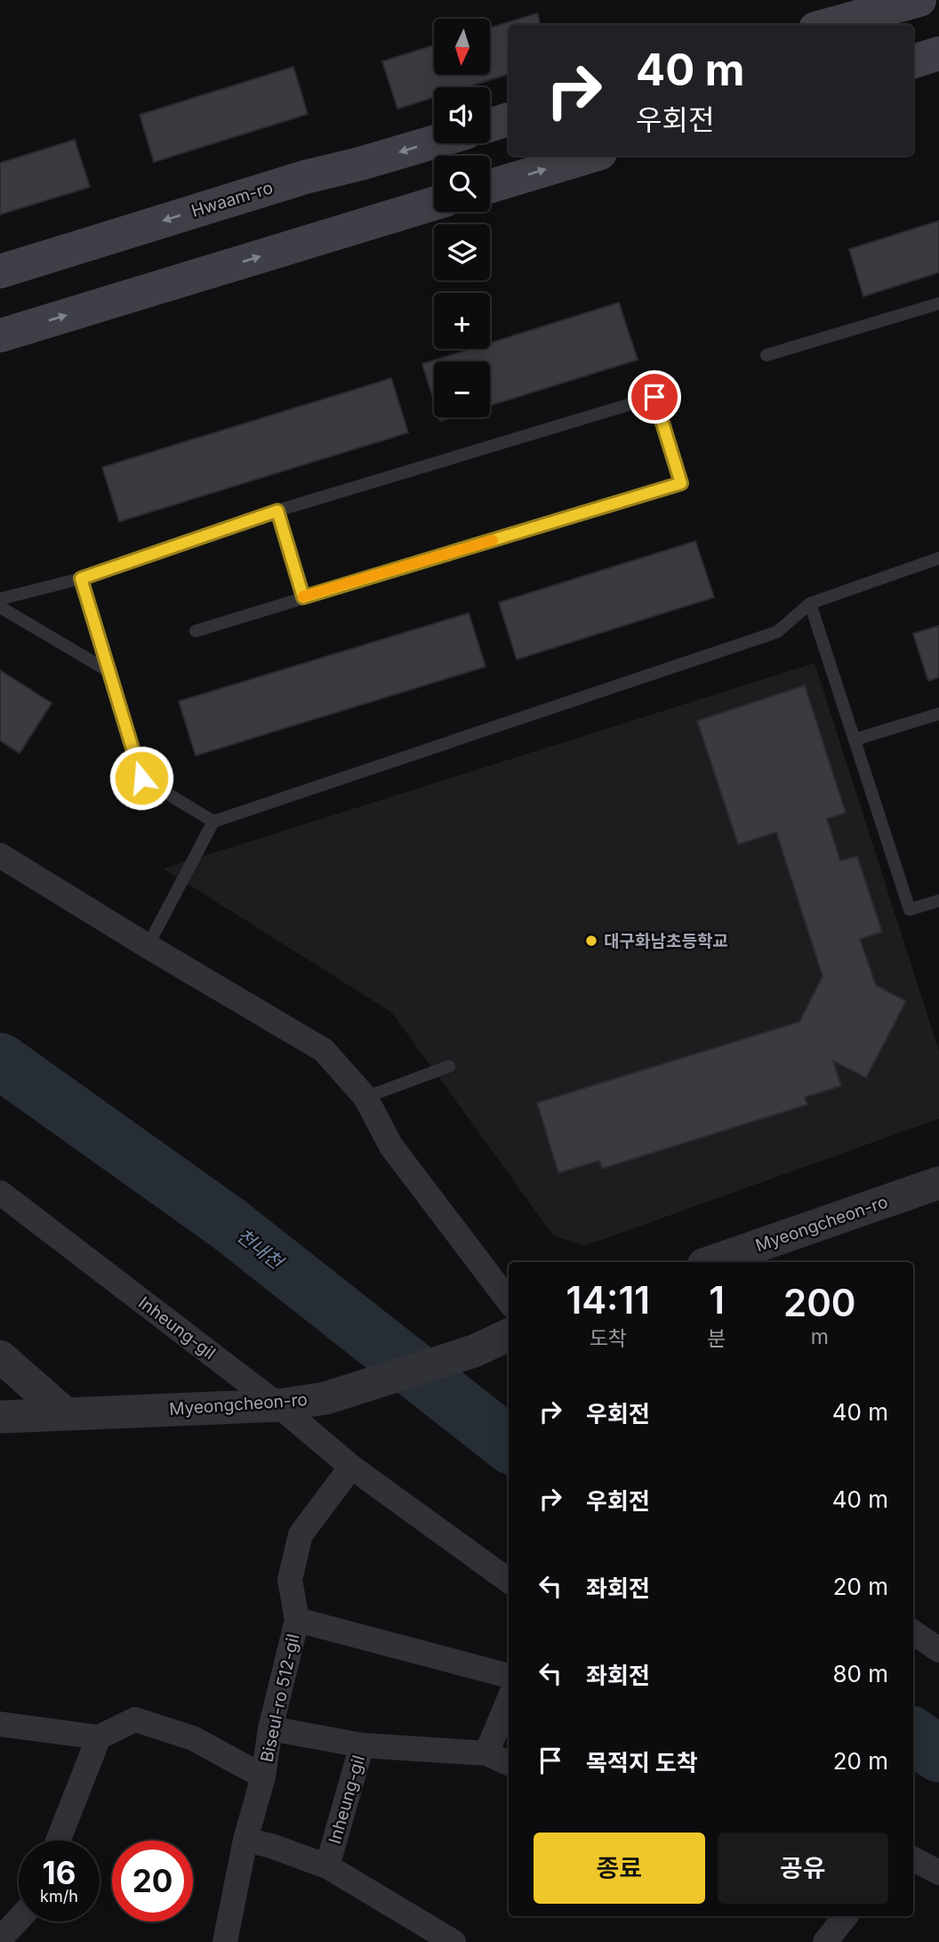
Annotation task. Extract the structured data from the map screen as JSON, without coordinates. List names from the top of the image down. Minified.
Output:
{"streets":{"main road":["Hwaam-ro"],"street":["Myeongcheon-ro","Inheung-gil","Biseul-ro 512-gil"]},"crossings":[["Myeongcheon-ro","Inheung-gil"]],"water":["천내천"],"places":["대구화남초등학교"],"north":"bottom","page":{"map_buttons":["+","−"],"turn":["40 m","우회전"],"eta":["14:11","도착","1","분","200","m"],"list":[{"name":"우회전","value":"40 m"},{"name":"우회전","value":"40 m"},{"name":"좌회전","value":"20 m"},{"name":"좌회전","value":"80 m"},{"name":"목적지 도착","value":"20 m"}],"buttons":["종료","공유"],"speed":"16 km/h","limit":"20"}}
